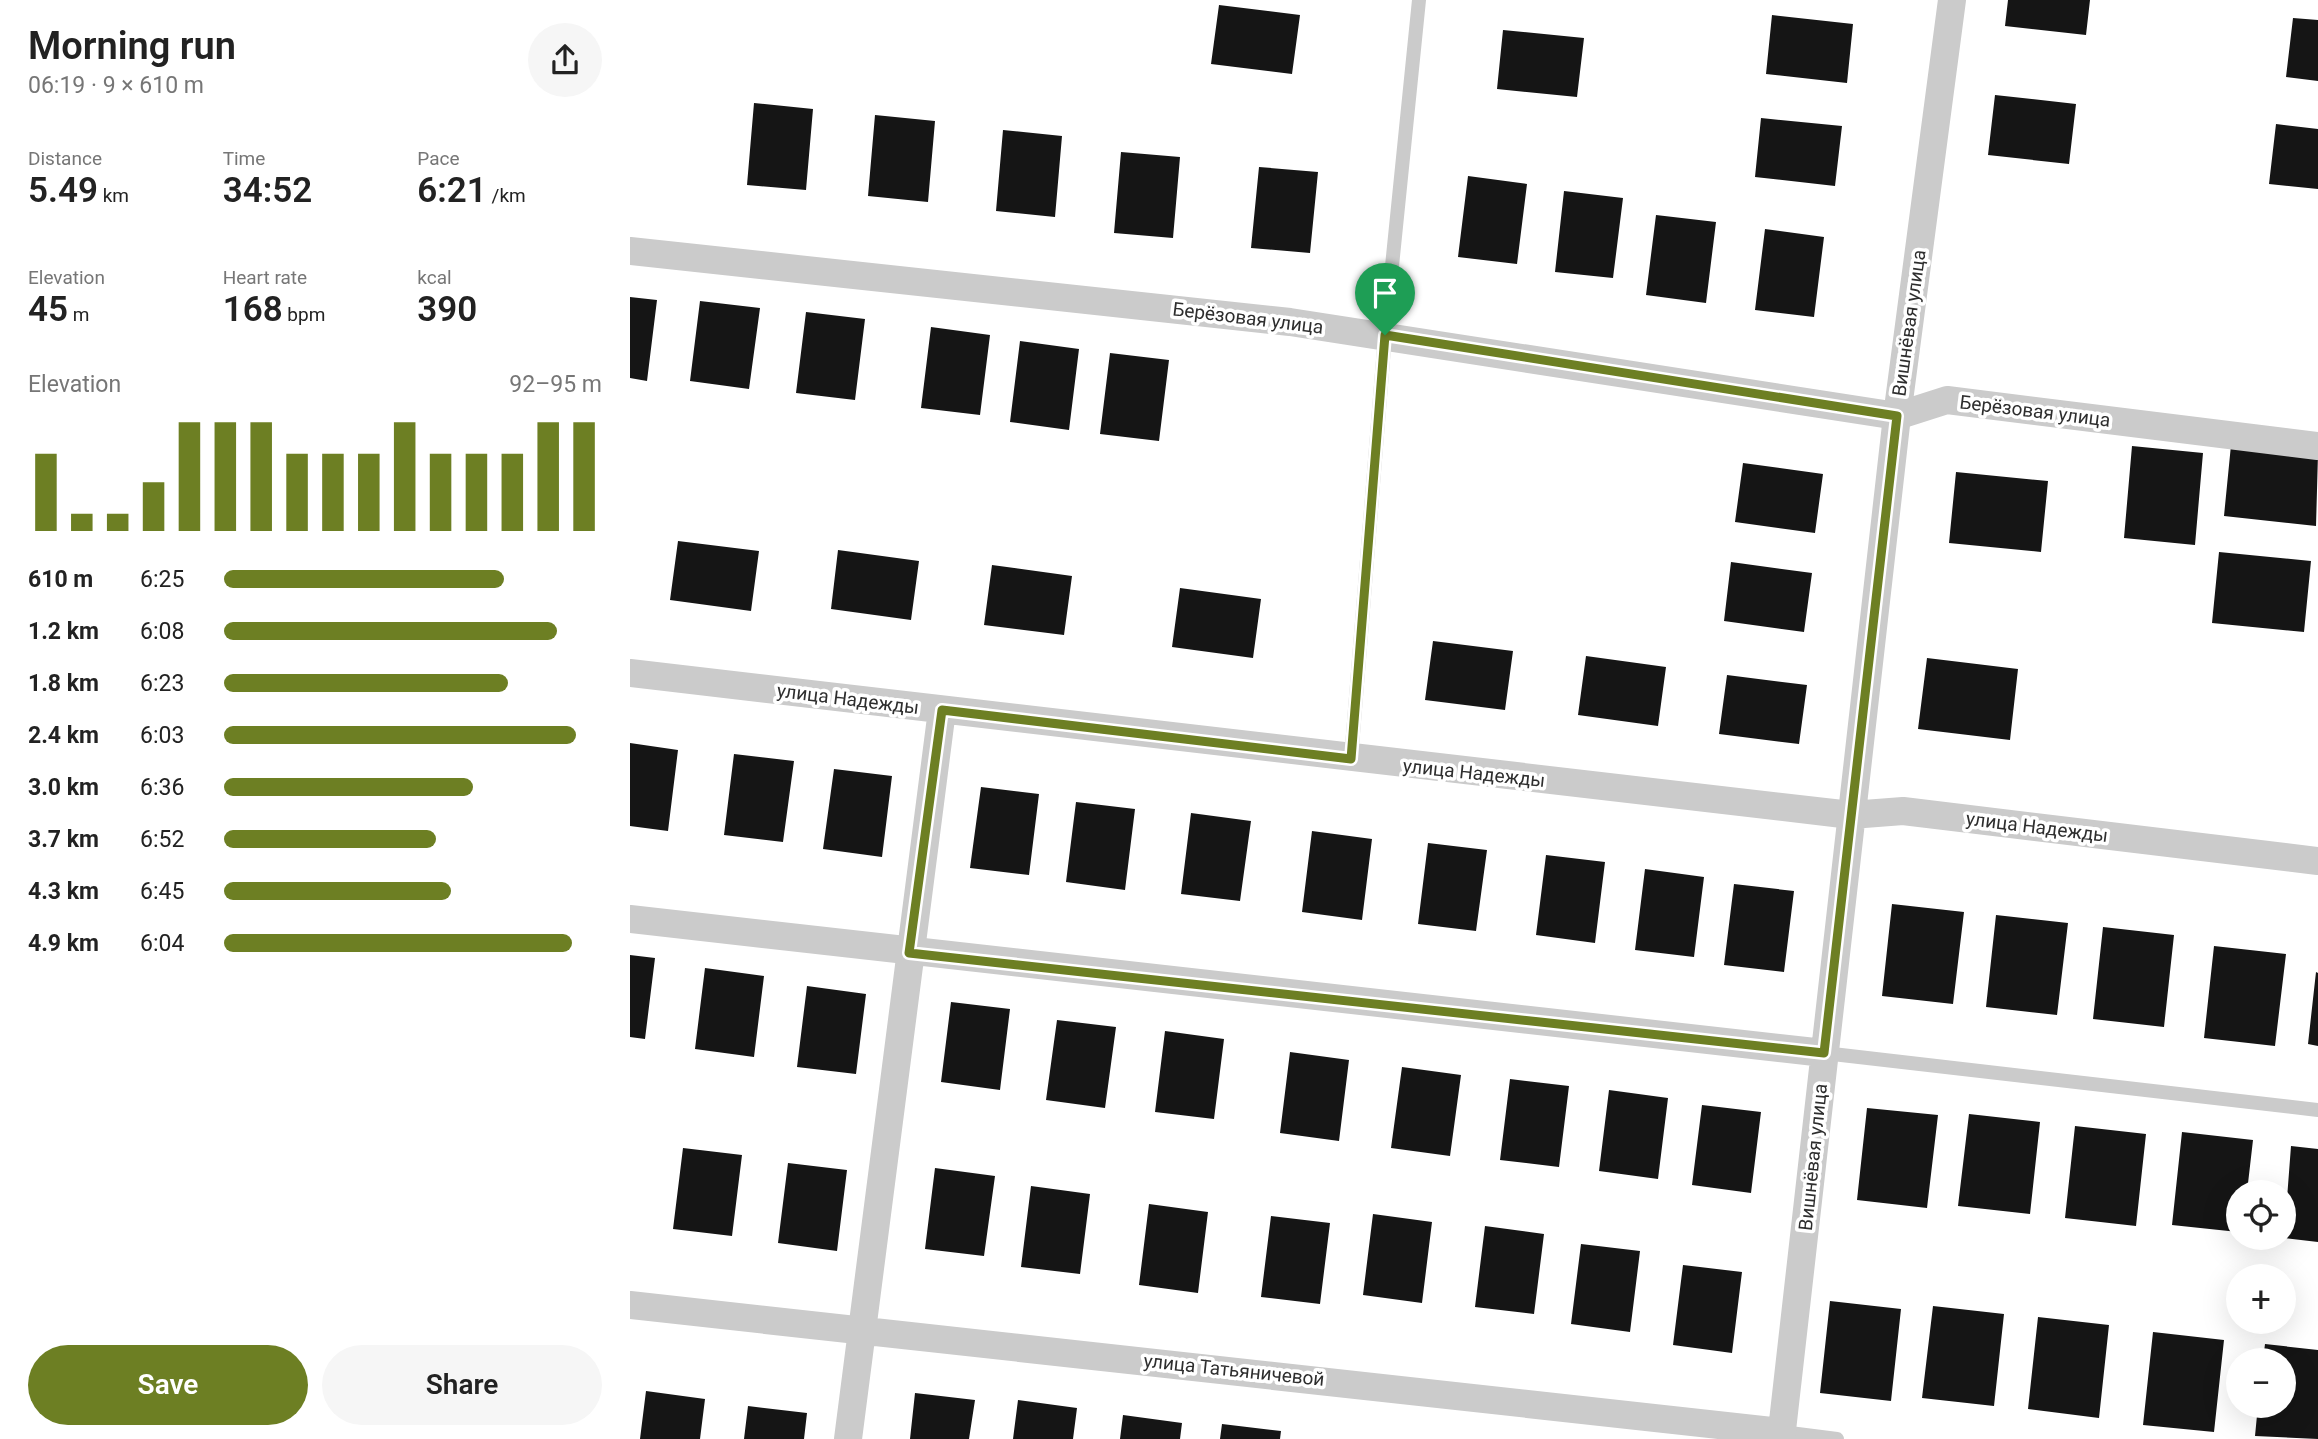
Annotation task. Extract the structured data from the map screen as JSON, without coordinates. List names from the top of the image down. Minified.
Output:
{"streets":{"street":["Берёзовая улица","Вишнёвая улица","улица Надежды","улица Татьяничевой"]},"crossings":[["Берёзовая улица","Вишнёвая улица"],["Вишнёвая улица","улица Надежды"],["Вишнёвая улица","улица Татьяничевой"]],"page":{"heading":["Morning run","06:19 · 9 × 610 m"],"stats":[["Distance","5.49 km"],["Time","34:52"],["Pace","6:21 /km"],["Elevation","45 m"],["Heart rate","168 bpm"],["kcal","390"]],"chart":["Elevation","92–95 m"],"list":[{"name":"610 m","note":"6:25"},{"name":"1.2 km","note":"6:08"},{"name":"1.8 km","note":"6:23"},{"name":"2.4 km","note":"6:03"},{"name":"3.0 km","note":"6:36"},{"name":"3.7 km","note":"6:52"},{"name":"4.3 km","note":"6:45"},{"name":"4.9 km","note":"6:04"}],"map_buttons":["+","−"],"buttons":["Save","Share"]}}
